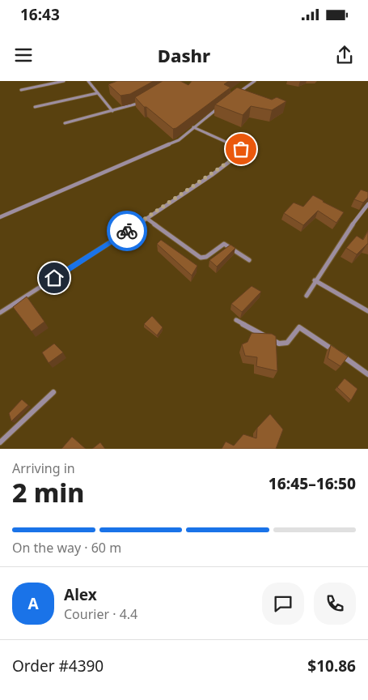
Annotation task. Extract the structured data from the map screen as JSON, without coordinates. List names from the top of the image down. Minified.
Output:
{"page":{"status":"16:43","header":"Dashr","heading":["2 min","Arriving in","16:45–16:50"],"panel":["Alex","Courier · 4.4","Order #4390","$10.86"],"bar":"On the way · 60 m","round":"A"}}
